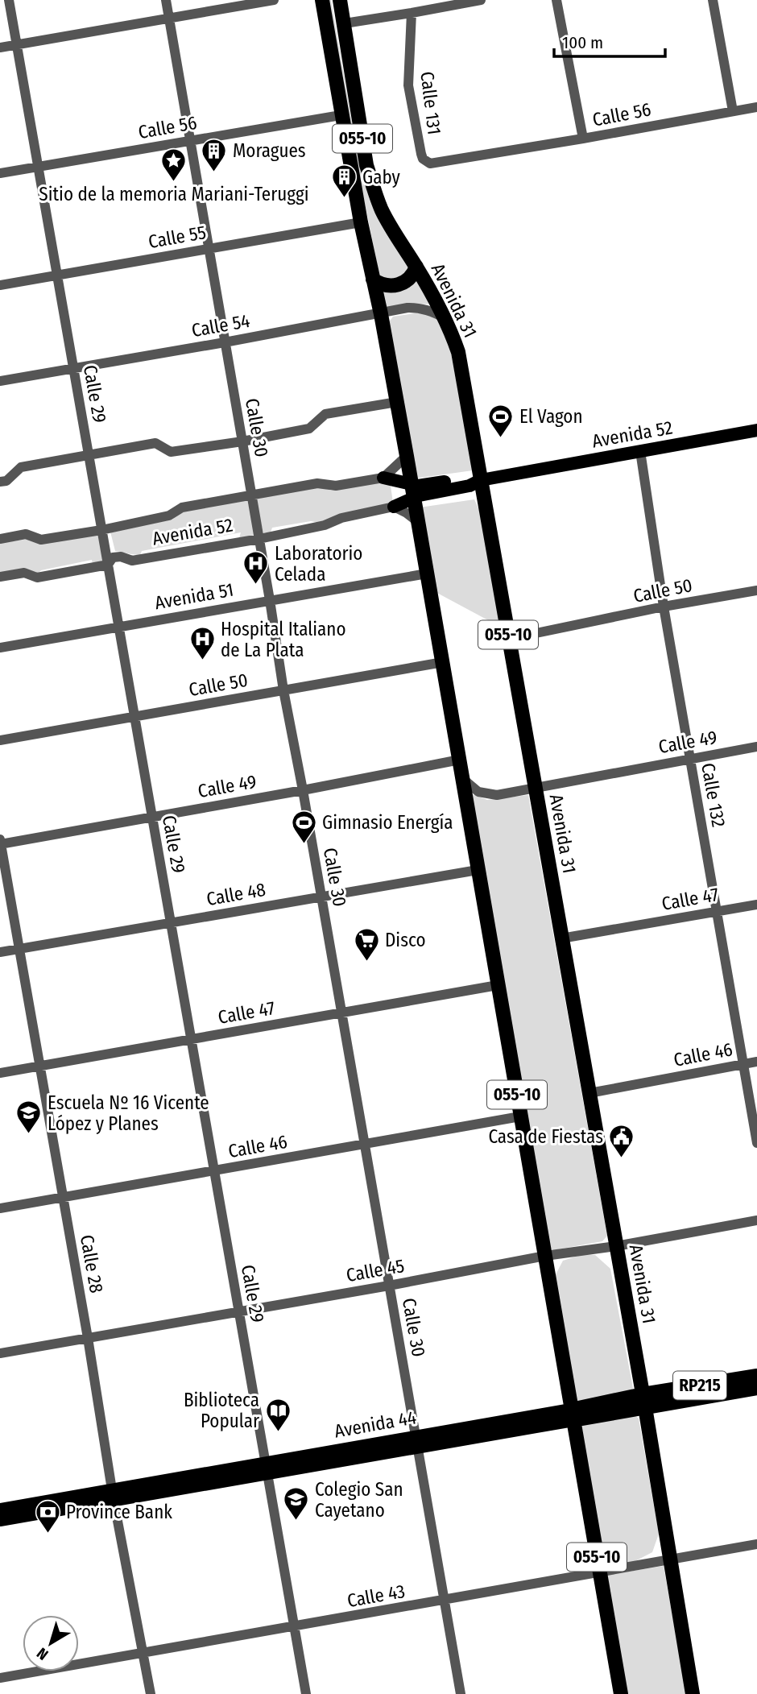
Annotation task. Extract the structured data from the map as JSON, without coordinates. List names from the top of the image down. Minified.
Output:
{"streets":{"highway":["055-10","Avenida 31","RP215","Avenida 44"],"main road":["Avenida 52"],"street":["Calle 131","Calle 56","Calle 55","Calle 54","Calle 29","Calle 30","Calle 50","Avenida 51","Calle 49","Calle 132","Calle 48","Calle 47","Calle 46","Calle 28","Calle 45","Calle 43"]},"crossings":[["Calle 131","Calle 56"],["Calle 56","055-10"],["Calle 56","Calle 29"],["Calle 56","Calle 30"],["055-10","Calle 55"],["055-10","Calle 54"],["055-10","Avenida 52"],["055-10","Calle 50"],["055-10","Avenida 51"],["055-10","Calle 49"],["055-10","Calle 48"],["055-10","Calle 47"],["055-10","Calle 46"],["055-10","Calle 45"],["055-10","Avenida 44"],["055-10","Calle 43"],["Calle 55","Calle 29"],["Calle 55","Calle 30"],["Avenida 31","Calle 54"],["Avenida 31","Avenida 52"],["Avenida 31","Calle 50"],["Avenida 31","Calle 49"],["Avenida 31","Calle 47"],["Avenida 31","Calle 46"],["Avenida 31","Calle 45"],["Avenida 31","Avenida 44"],["Avenida 31","Calle 43"],["Calle 54","Calle 29"],["Calle 54","Calle 30"],["Calle 29","Avenida 52"],["Calle 29","Calle 50"],["Calle 29","Avenida 51"],["Calle 29","Calle 49"],["Calle 29","Calle 48"],["Calle 29","Calle 47"],["Calle 29","Calle 46"],["Calle 29","Calle 45"],["Calle 29","Avenida 44"],["Calle 29","Calle 43"],["Calle 30","Avenida 52"],["Calle 30","Calle 50"],["Calle 30","Avenida 51"],["Calle 30","Calle 49"],["Calle 30","Calle 48"],["Calle 30","Calle 47"],["Calle 30","Calle 46"],["Calle 30","Calle 45"],["Calle 30","Avenida 44"],["Calle 30","Calle 43"],["Avenida 52","Calle 132"],["Calle 50","Calle 132"],["Calle 49","Calle 132"],["Calle 49","Calle 28"],["Calle 132","Calle 47"],["Calle 132","Calle 46"],["Calle 48","Calle 28"],["Calle 47","Calle 28"],["Calle 46","Calle 28"],["Calle 28","Calle 45"],["Calle 28","Avenida 44"],["Calle 28","Calle 43"]],"places":{"building":["Moragues","Gaby"],"place":["Sitio de la memoria Mariani-Teruggi"],"sports":["El Vagon","Gimnasio Energía"],"hospital":["Laboratorio Celada","Hospital Italiano de La Plata"],"supermarket":["Disco"],"school or university":["Escuela Nº 16 Vicente López y Planes","Colegio San Cayetano"],"public building":["Casa de Fiestas"],"library":["Biblioteca Popular"],"bank":["Province Bank"]},"scale_bar":"100 m","north":"bottom left"}
